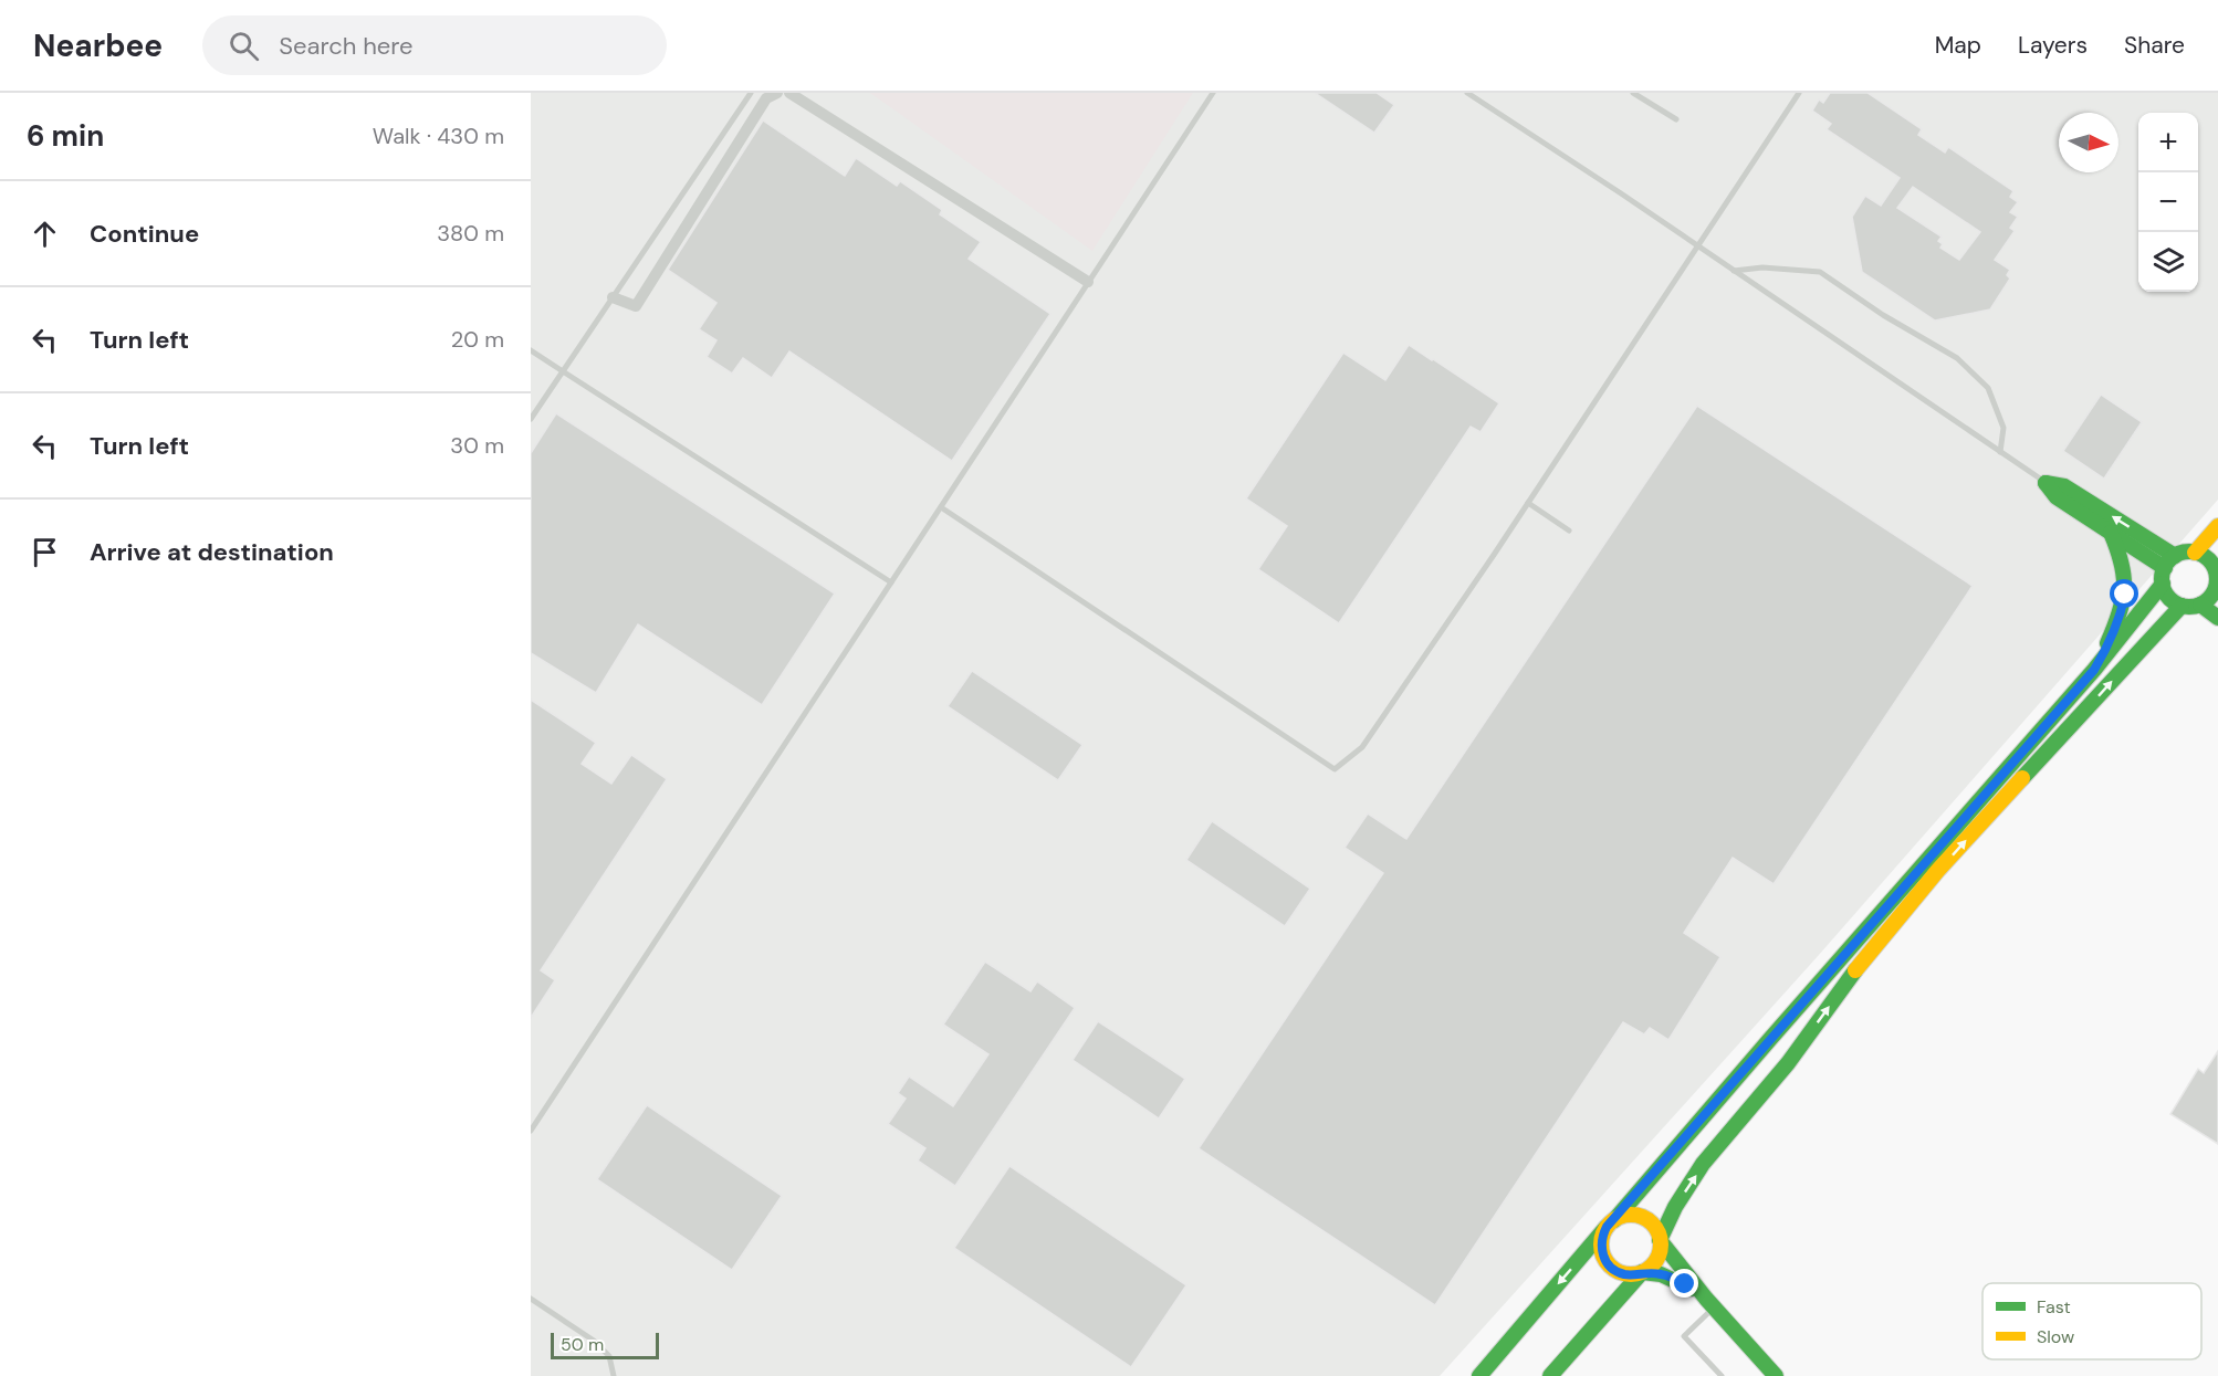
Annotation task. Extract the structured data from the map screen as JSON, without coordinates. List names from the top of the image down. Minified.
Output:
{"legend":["Fast","Slow"],"scale_bar":"50 m","north":"right","page":{"header":"Nearbee","search":"Search here","nav":["Map","Layers","Share"],"heading":["6 min","Walk · 430 m"],"map_buttons":["+","−"],"list":[["Continue","380 m"],["Turn left","20 m"],["Turn left","30 m"],"Arrive at destination"],"scale":"50 m"}}
